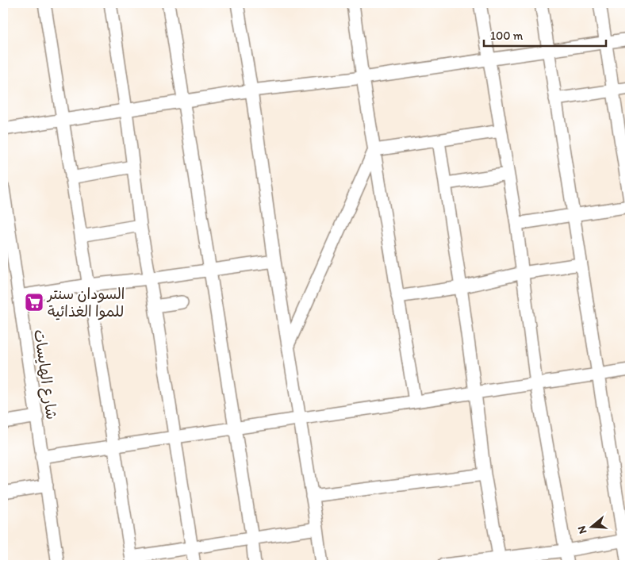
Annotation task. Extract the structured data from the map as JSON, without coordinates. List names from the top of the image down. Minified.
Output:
{"streets":{"street":["شارع الهايسات"]},"places":{"supermarket":["السودان سنتر للموا الغذائية"]},"scale_bar":"100 m","north":"left"}
